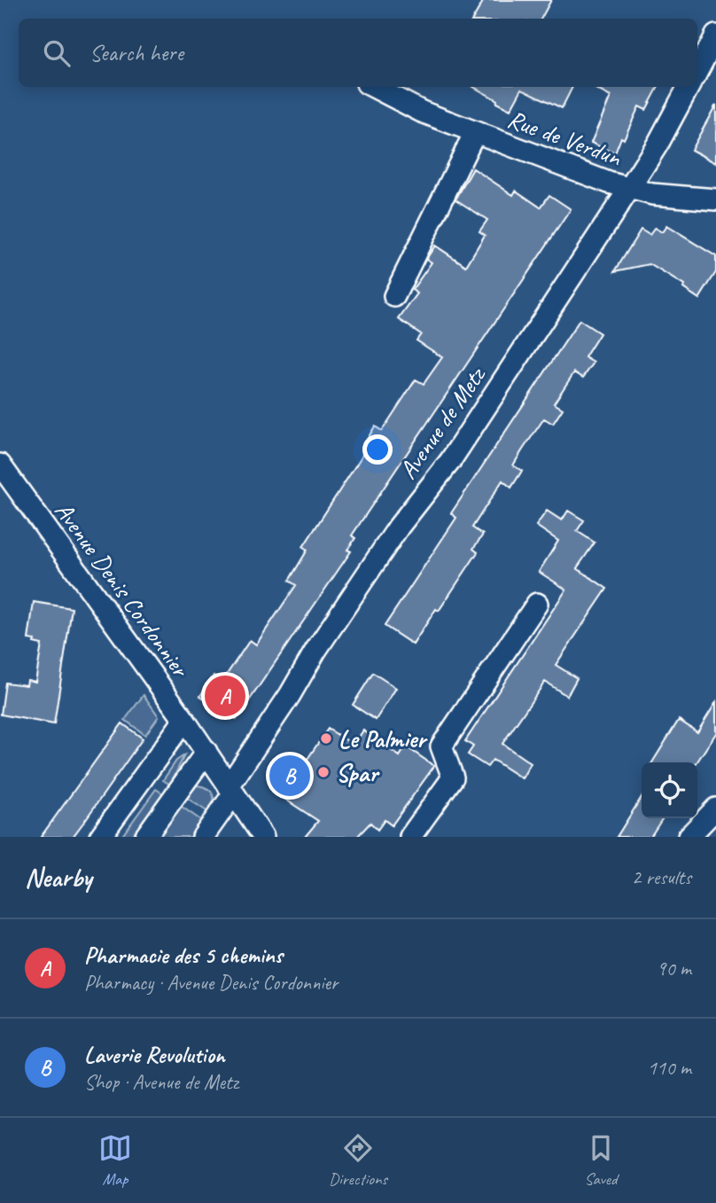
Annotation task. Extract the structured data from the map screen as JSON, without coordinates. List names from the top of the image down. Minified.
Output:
{"streets":{"street":["Rue de Verdun","Avenue de Metz","Avenue Denis Cordonnier"]},"crossings":[["Rue de Verdun","Avenue de Metz"],["Avenue de Metz","Avenue Denis Cordonnier"]],"places":["Le Palmier","Spar"],"page":{"search":"Search here","pins":["A","B"],"heading":["Nearby","2 results"],"list":[{"mark":"A","name":"Pharmacie des 5 chemins","note":"Pharmacy · Avenue Denis Cordonnier","value":"90 m"},{"mark":"B","name":"Laverie Revolution","note":"Shop · Avenue de Metz","value":"110 m"}],"nav":["Map","Directions","Saved"]}}
